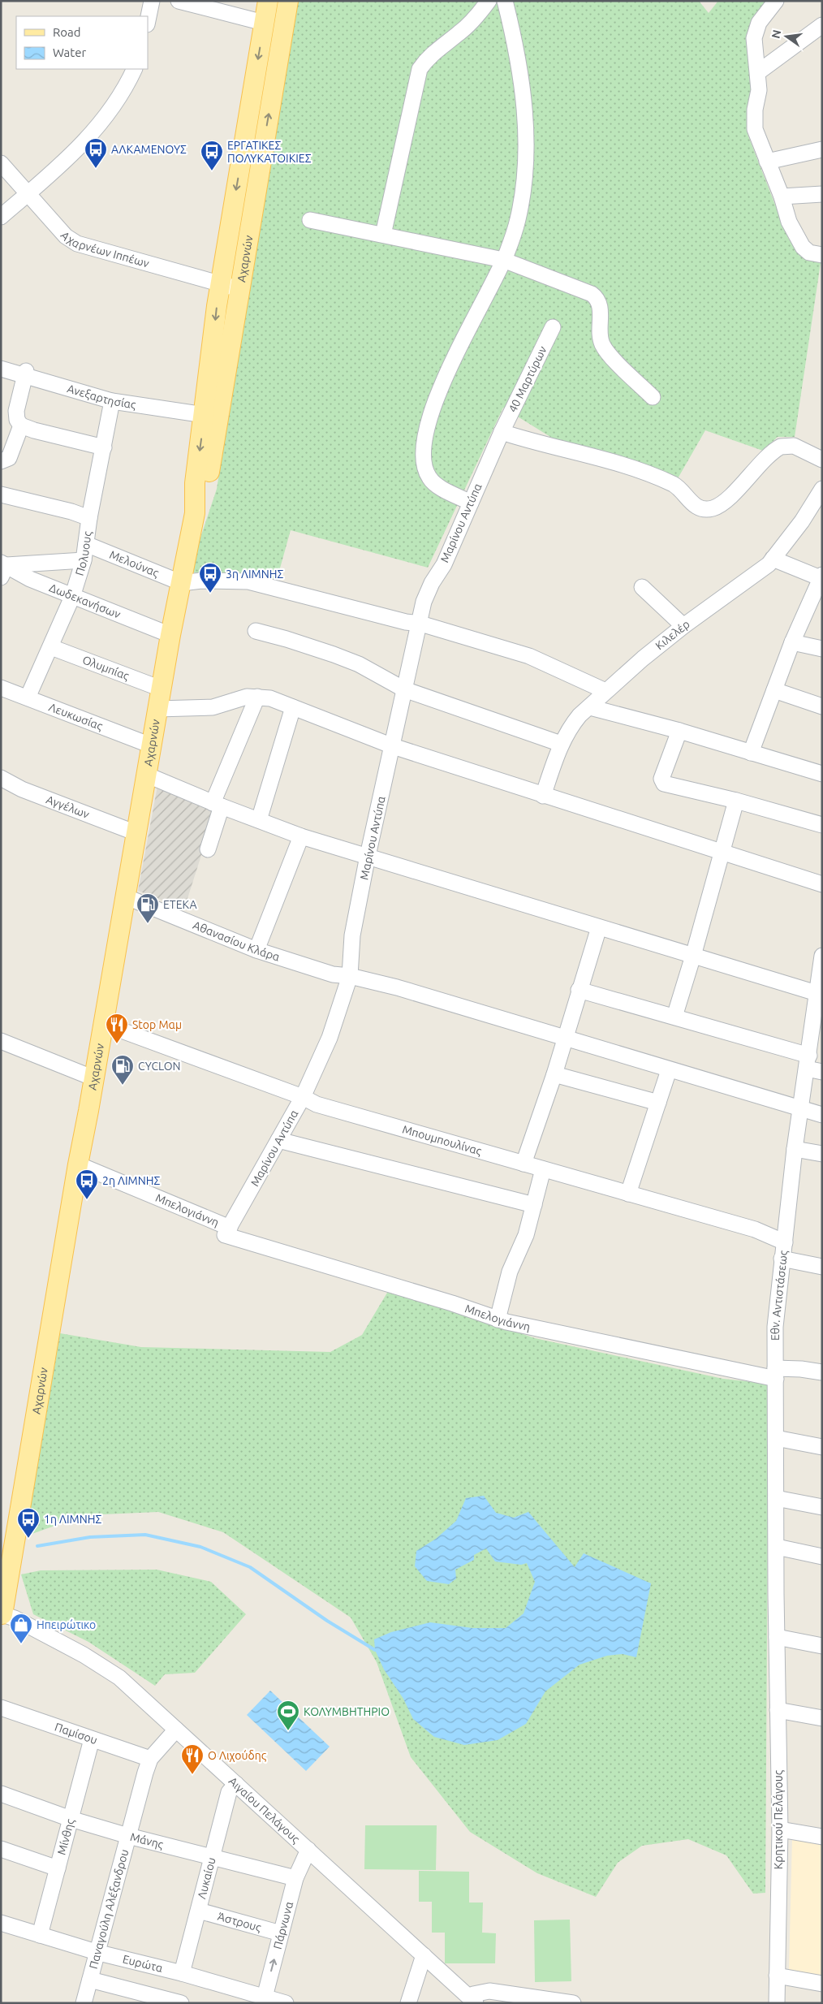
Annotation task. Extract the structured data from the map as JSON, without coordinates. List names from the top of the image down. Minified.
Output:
{"streets":{"main road":["Αχαρνών"],"street":["Αχαρνέων Ιππέων","40 Μαρτύρων","Ανεξαρτησίας","Μαρίνου Αντύπα","Πολυους","Μελούνας","Δωδεκανήσων","Κιλελέρ","Ολυμπίας","Λευκωσίας","Αγγέλων","Αθανασίου Κλάρα","Μπουμπουλίνας","Μπελογιάννη","Εθν. Αντιστάσεως","Παμίσου","Αιγαίου Πελάγους","Κρητικού Πελάγους","Μίνθης","Μάνης","Λυκαίου","Παναγούλη Αλέξανδρου","Άστρους","Πάρνωνα","Ευρώτα"]},"crossings":[["Αχαρνέων Ιππέων","Αχαρνών"],["Αχαρνών","Ανεξαρτησίας"],["Αχαρνών","Μελούνας"],["Αχαρνών","Δωδεκανήσων"],["Αχαρνών","Ολυμπίας"],["Αχαρνών","Λευκωσίας"],["Αχαρνών","Αγγέλων"],["Αχαρνών","Αθανασίου Κλάρα"],["Αχαρνών","Μπουμπουλίνας"],["Αχαρνών","Μπελογιάννη"],["Αχαρνών","Αιγαίου Πελάγους"],["40 Μαρτύρων","Μαρίνου Αντύπα"],["Ανεξαρτησίας","Πολυους"],["Μαρίνου Αντύπα","Αθανασίου Κλάρα"],["Μαρίνου Αντύπα","Μπουμπουλίνας"],["Μαρίνου Αντύπα","Μπελογιάννη"],["Πολυους","Μελούνας"],["Πολυους","Δωδεκανήσων"],["Πολυους","Ολυμπίας"],["Πολυους","Λευκωσίας"],["Αθανασίου Κλάρα","Εθν. Αντιστάσεως"],["Μπουμπουλίνας","Εθν. Αντιστάσεως"],["Μπελογιάννη","Εθν. Αντιστάσεως"],["Εθν. Αντιστάσεως","Κρητικού Πελάγους"],["Παμίσου","Μίνθης"],["Παμίσου","Παναγούλη Αλέξανδρου"],["Αιγαίου Πελάγους","Λυκαίου"],["Αιγαίου Πελάγους","Παναγούλη Αλέξανδρου"],["Αιγαίου Πελάγους","Πάρνωνα"],["Μίνθης","Μάνης"],["Μίνθης","Ευρώτα"],["Μάνης","Λυκαίου"],["Μάνης","Παναγούλη Αλέξανδρου"],["Μάνης","Πάρνωνα"],["Λυκαίου","Άστρους"],["Λυκαίου","Ευρώτα"],["Παναγούλη Αλέξανδρου","Ευρώτα"],["Άστρους","Πάρνωνα"],["Πάρνωνα","Ευρώτα"]],"one_way":["Πάρνωνα"],"places":{"bus stop":["ΑΛΚΑΜΕΝΟΥΣ","ΕΡΓΑΤΙΚΕΣ ΠΟΛΥΚΑΤΟΙΚΙΕΣ","3η ΛΙΜΝΗΣ","2η ΛΙΜΝΗΣ","1η ΛΙΜΝΗΣ"],"fuel station":["ΕΤΕΚΑ","CYCLON"],"restaurant":["Stop Μαμ","Ο Λιχούδης"],"shop":["Ηπειρώτικο"],"sports":["ΚΟΛΥΜΒΗΤΗΡΙΟ"]},"legend":["Road","Water"],"north":"left"}
